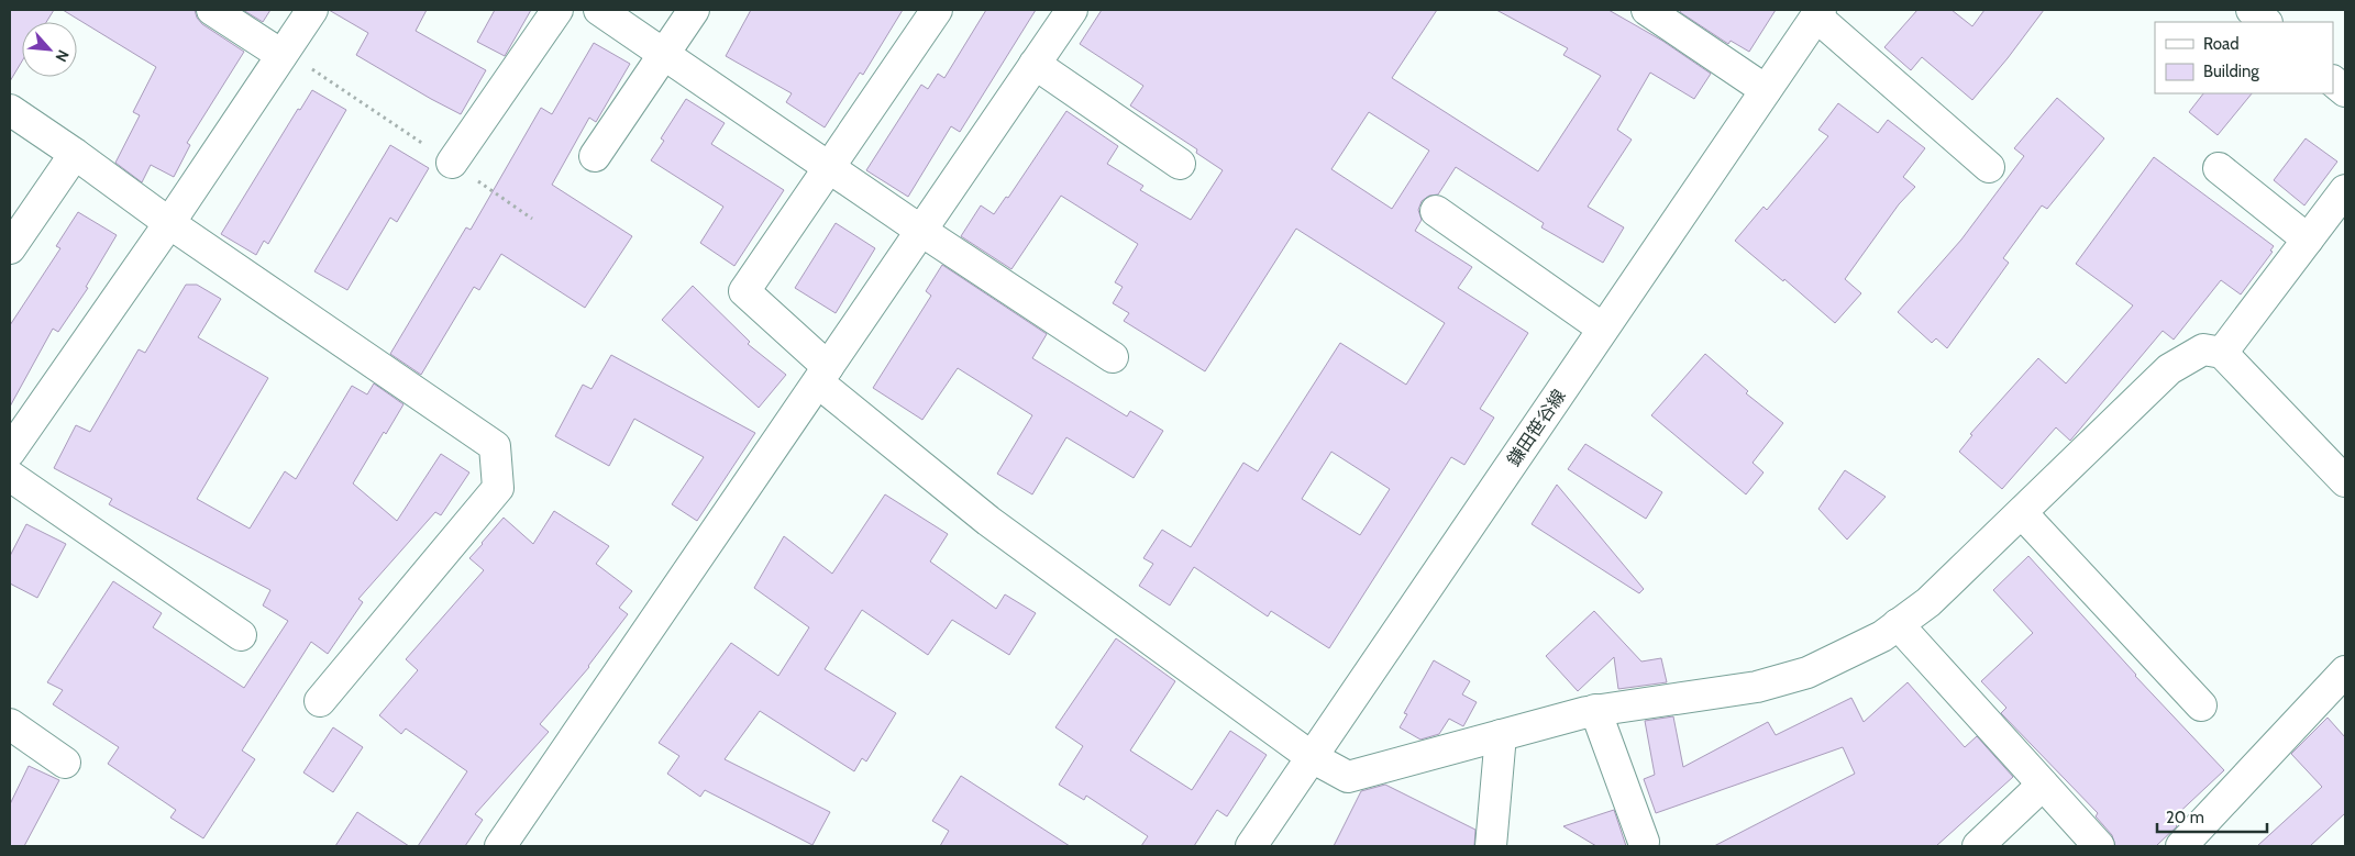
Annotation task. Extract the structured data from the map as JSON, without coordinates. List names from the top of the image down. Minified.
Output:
{"streets":{"street":["鎌田笹谷線"]},"legend":["Road","Building"],"scale_bar":"20 m","north":"bottom right"}
